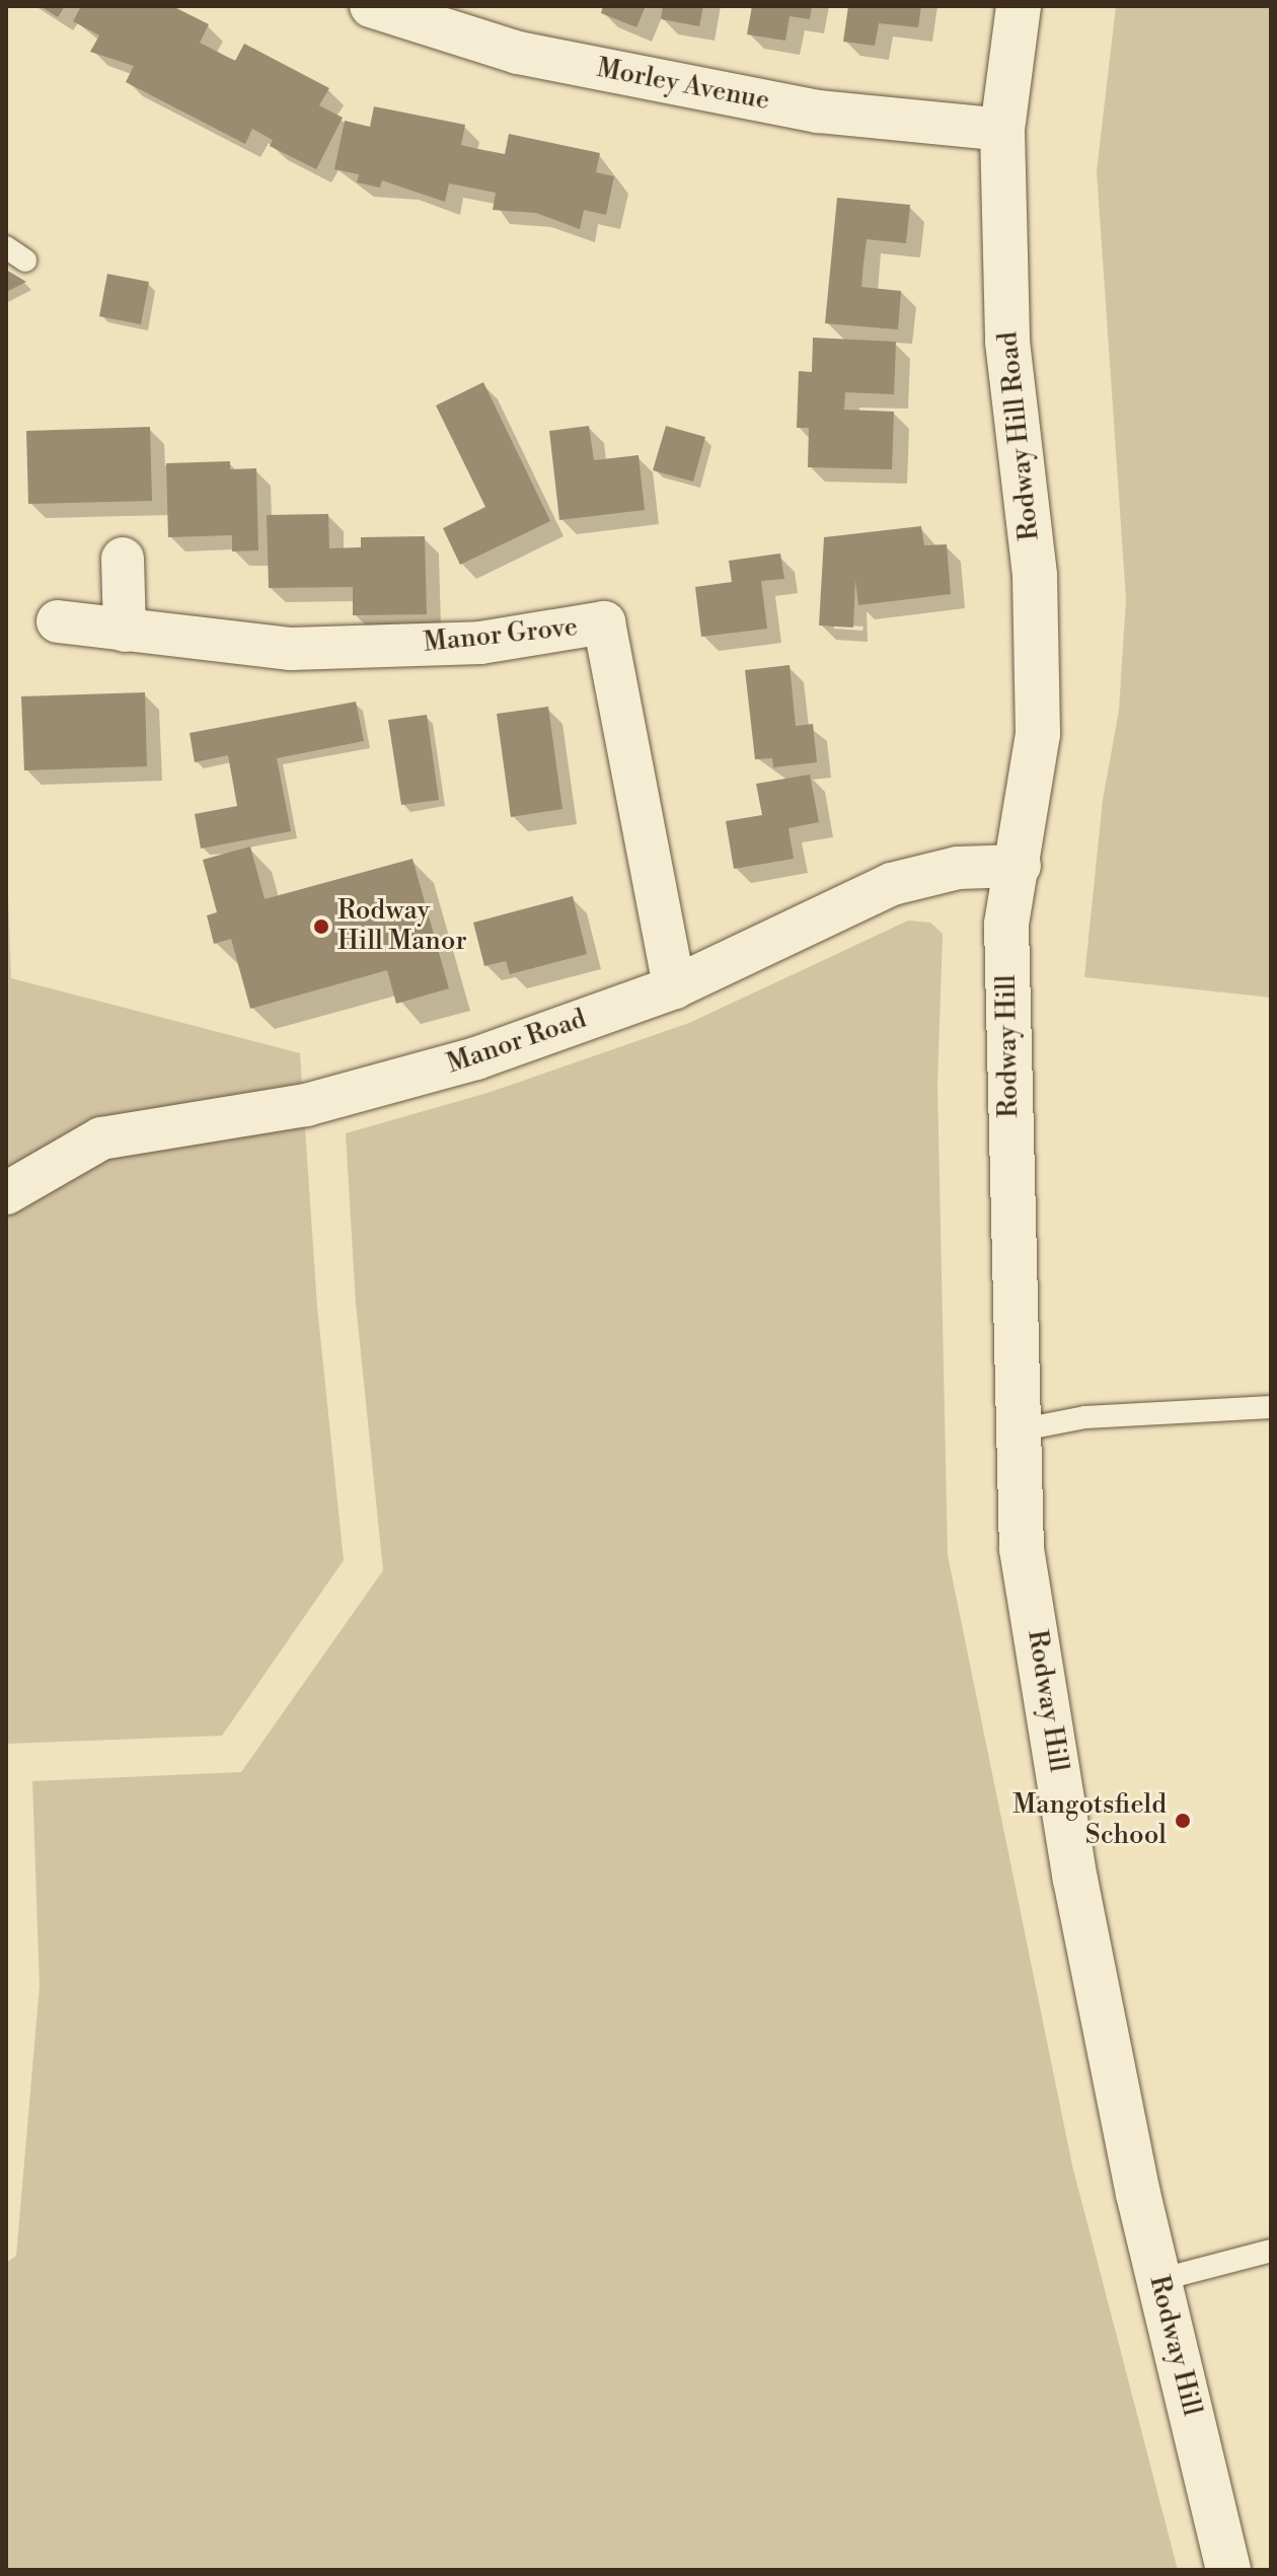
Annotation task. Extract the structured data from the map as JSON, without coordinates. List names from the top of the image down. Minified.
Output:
{"streets":{"street":["Morley Avenue","Rodway Hill Road","Manor Grove","Manor Road","Rodway Hill"]},"crossings":[["Morley Avenue","Rodway Hill Road"],["Rodway Hill Road","Manor Road"],["Rodway Hill Road","Rodway Hill"],["Manor Grove","Manor Road"],["Manor Road","Rodway Hill"]],"places":["Rodway Hill Manor","Mangotsfield School"]}
